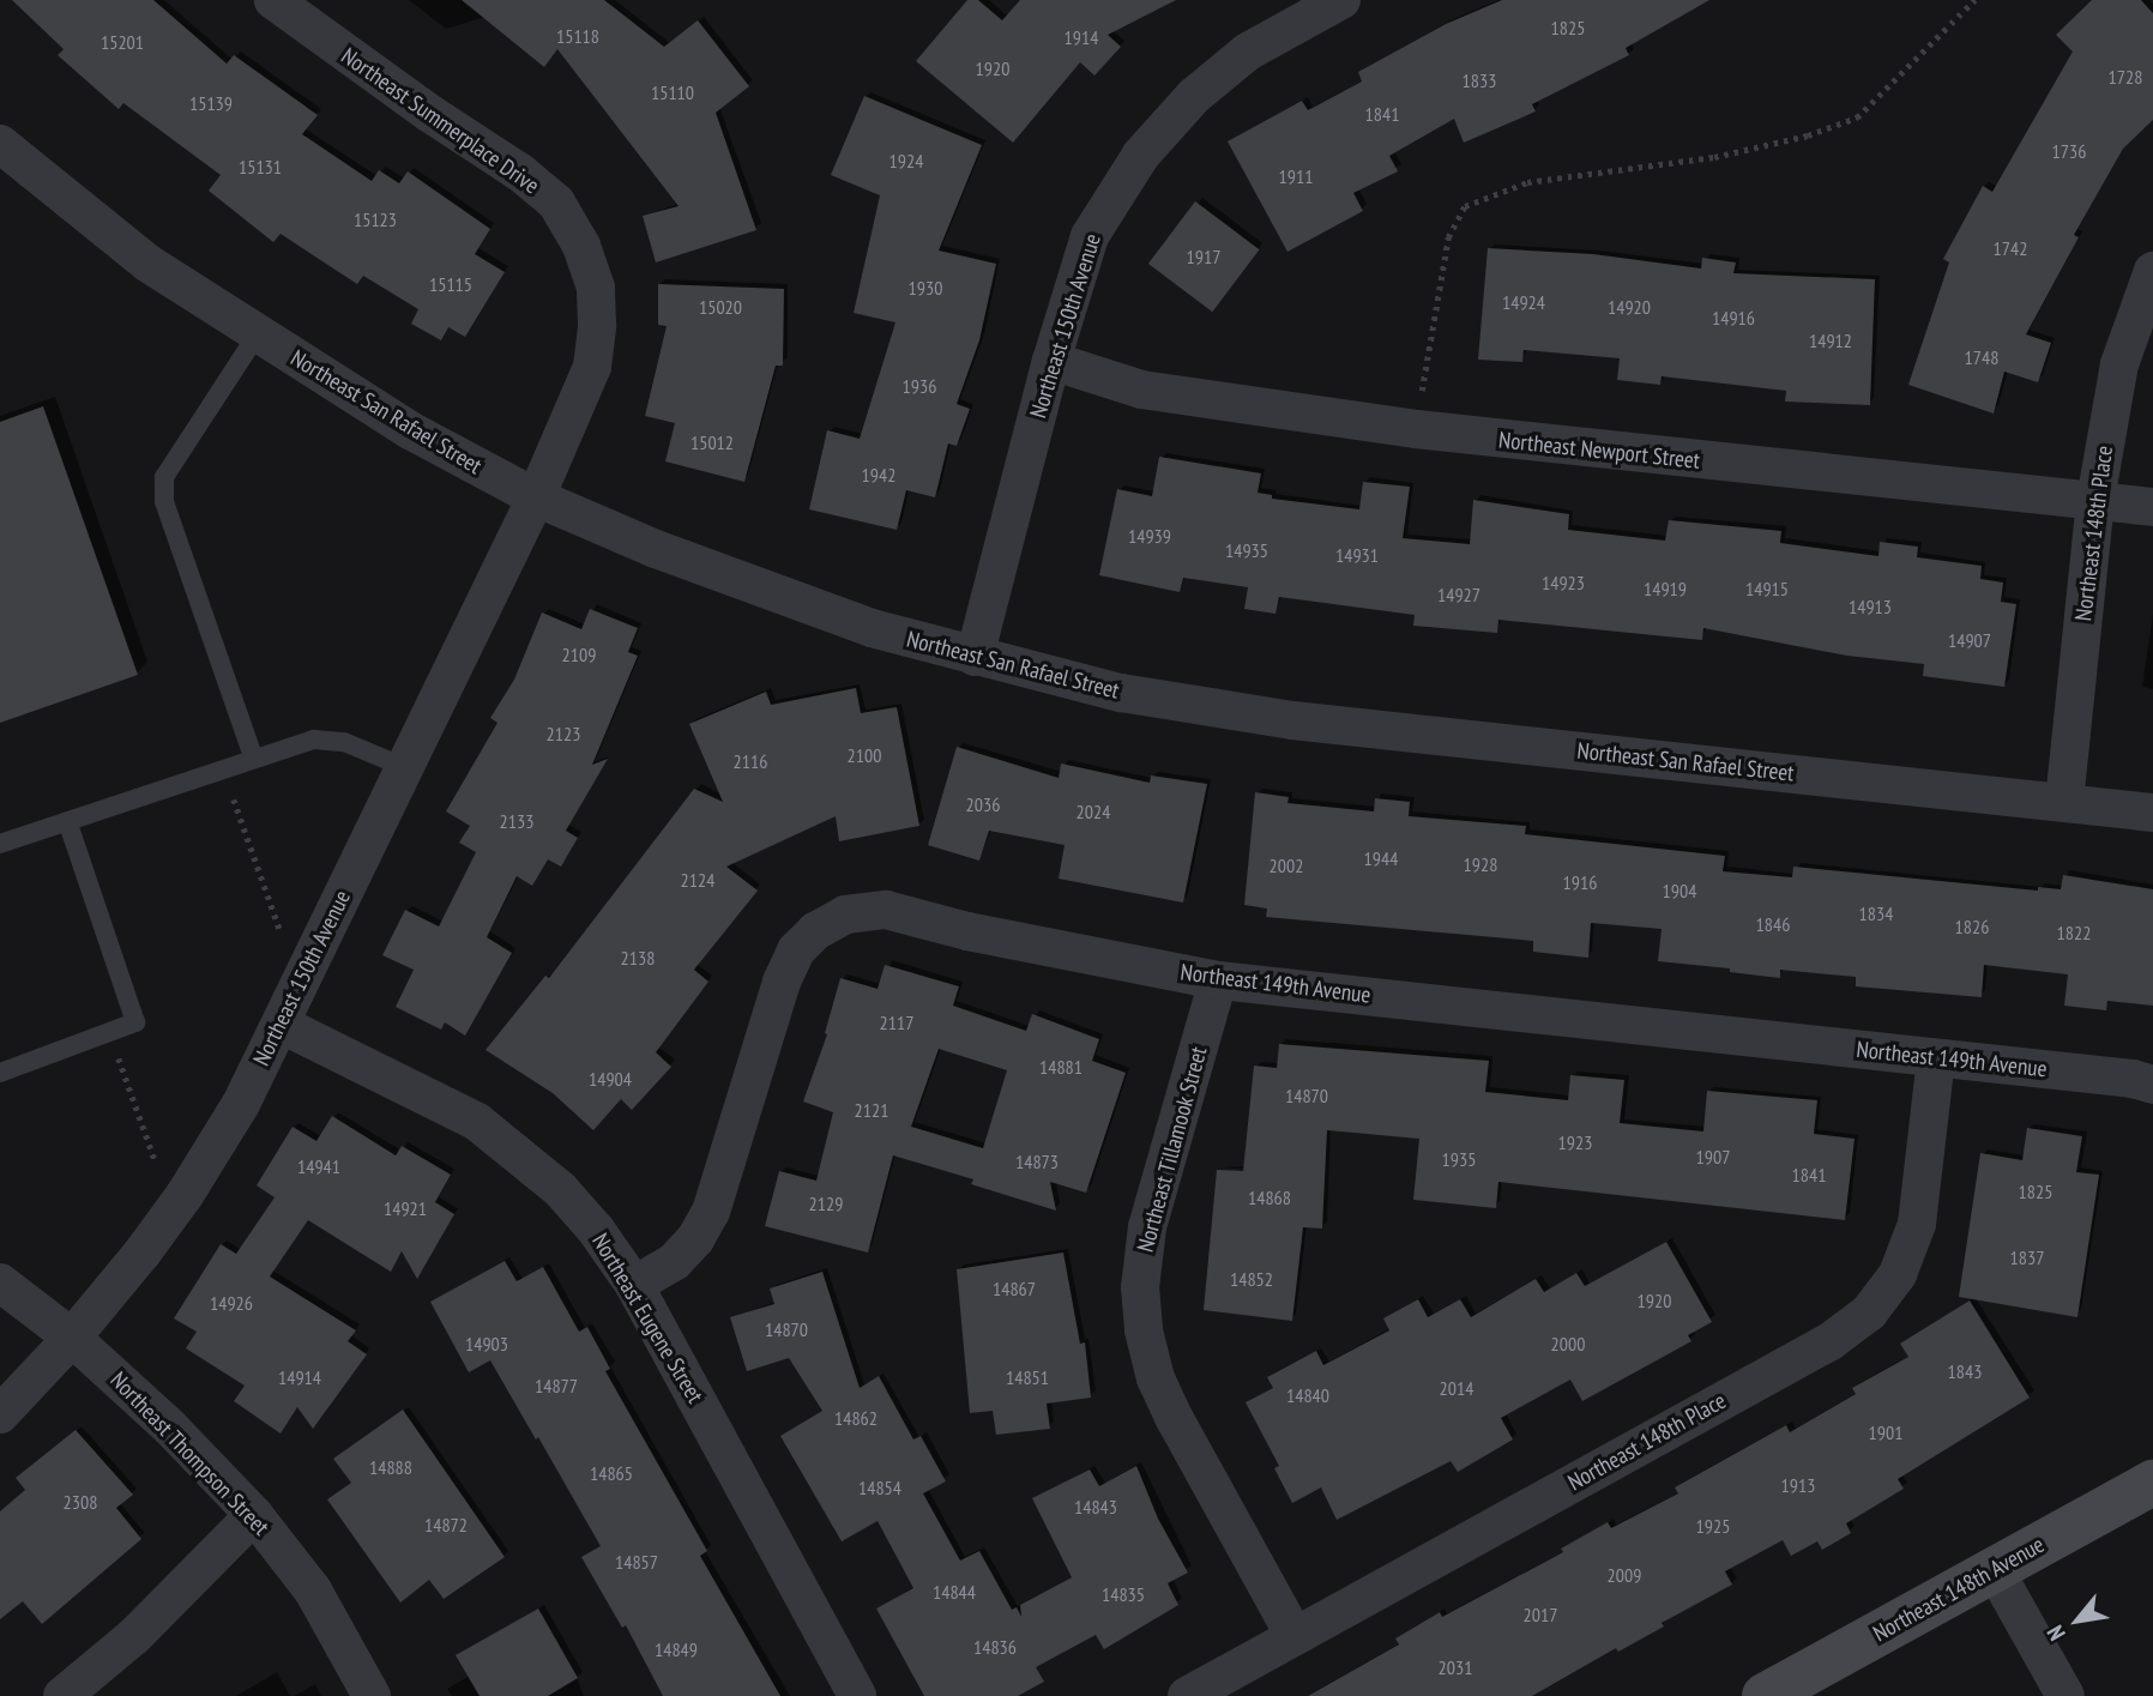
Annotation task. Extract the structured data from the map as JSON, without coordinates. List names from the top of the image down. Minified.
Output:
{"streets":{"main road":["Northeast 148th Avenue"],"street":["Northeast Summerplace Drive","Northeast 150th Avenue","Northeast San Rafael Street","Northeast Newport Street","Northeast 148th Place","Northeast 149th Avenue","Northeast Tillamook Street","Northeast Eugene Street","Northeast Thompson Street"]},"crossings":[["Northeast Summerplace Drive","Northeast 150th Avenue"],["Northeast Summerplace Drive","Northeast San Rafael Street"],["Northeast 150th Avenue","Northeast San Rafael Street"],["Northeast 150th Avenue","Northeast Newport Street"],["Northeast 150th Avenue","Northeast Eugene Street"],["Northeast 150th Avenue","Northeast Thompson Street"],["Northeast San Rafael Street","Northeast 148th Place"],["Northeast Newport Street","Northeast 148th Place"],["Northeast 148th Place","Northeast 149th Avenue"],["Northeast 148th Place","Northeast Tillamook Street"],["Northeast 149th Avenue","Northeast Tillamook Street"],["Northeast 149th Avenue","Northeast Eugene Street"]],"house_numbers":["1825","15118","1914","15201","1920","1728","1833","15110","15139","1841","1736","1924","15131","1911","15123","1742","1917","15115","1930","14924","15020","14920","14916","14912","1748","1936","15012","1942","14939","14935","14931","14923","14919","14915","14927","14913","14907","2109","2123","2100","2116","2036","2024","2133","1944","1928","2002","2124","1916","1904","1834","1846","1826","1822","2138","2117","14881","14904","14870","2121","1923","1907","1935","14873","14941","1841","1825","14868","2129","14921","1837","14852","14867","1920","14926","14870","14903","2000","1843","14914","14851","14877","2014","14840","14862","1901","14888","14865","1913","14854","2308","14843","14872","1925","14857","2009","14844","14835","2017","14836","14849","2031"],"north":"bottom left"}
